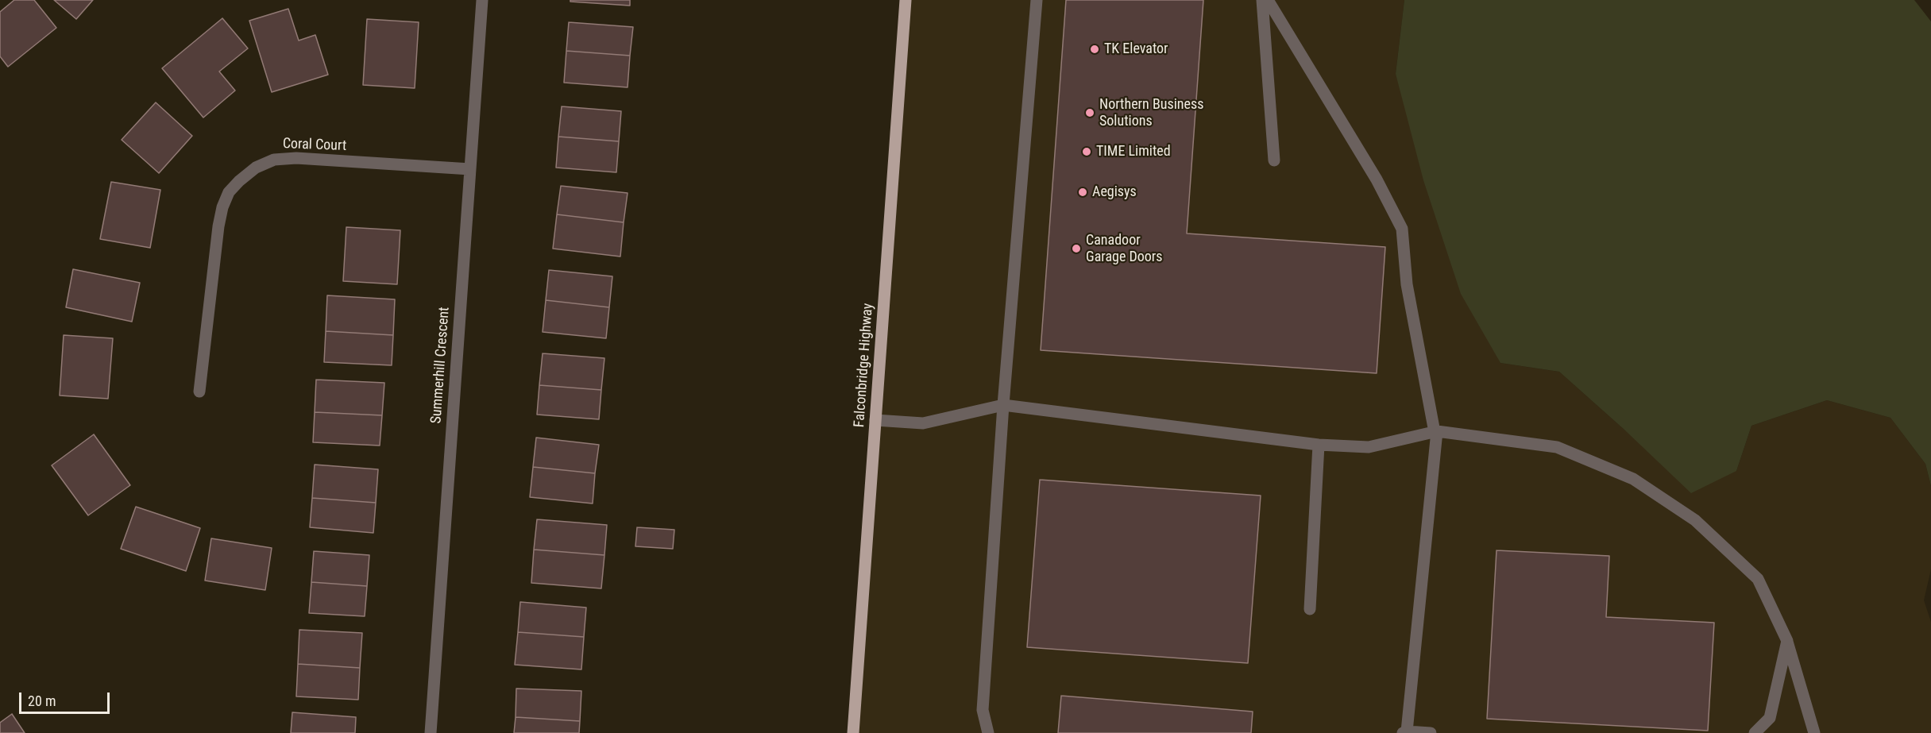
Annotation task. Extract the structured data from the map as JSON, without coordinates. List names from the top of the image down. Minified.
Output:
{"streets":{"main road":["Falconbridge Highway"],"street":["Coral Court","Summerhill Crescent"]},"crossings":[["Coral Court","Summerhill Crescent"]],"places":["TK Elevator","Northern Business Solutions","TIME Limited","Aegisys","Canadoor Garage Doors"],"scale_bar":"20 m"}
